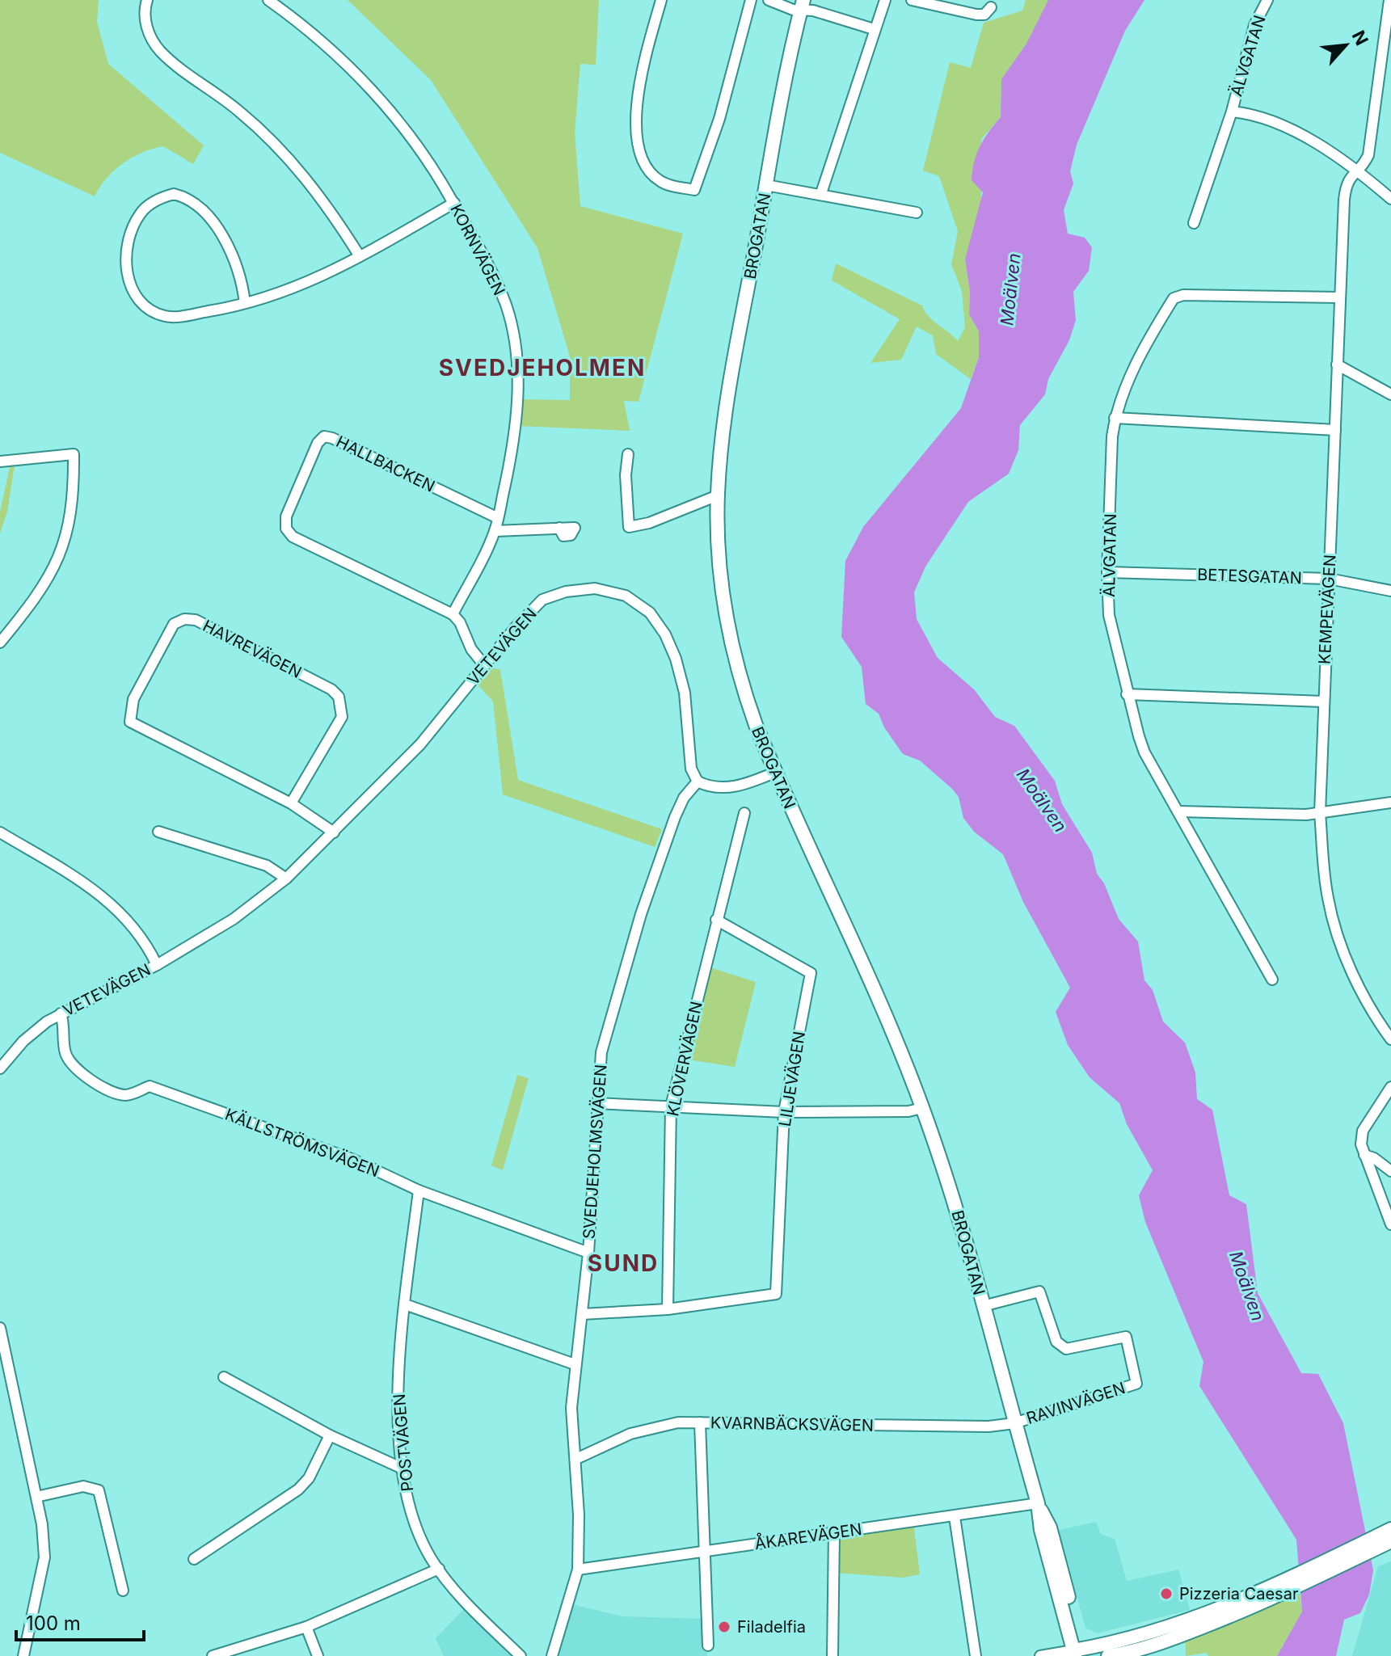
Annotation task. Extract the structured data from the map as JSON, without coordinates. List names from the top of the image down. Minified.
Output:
{"streets":{"main road":["BROGATAN"],"street":["ÄLVGATAN","KORNVÄGEN","HALLBACKEN","BETESGATAN","KEMPEVÄGEN","VETEVÄGEN","HAVREVÄGEN","KLÖVERVÄGEN","LILJEVÄGEN","KÄLLSTRÖMSVÄGEN","SVEDJEHOLMSVÄGEN","RAVINVÄGEN","KVARNBÄCKSVÄGEN","POSTVÄGEN","ÅKAREVÄGEN"]},"crossings":[["ÄLVGATAN","BETESGATAN"],["ÄLVGATAN","KEMPEVÄGEN"],["BROGATAN","RAVINVÄGEN"],["BROGATAN","KVARNBÄCKSVÄGEN"],["BROGATAN","ÅKAREVÄGEN"],["KORNVÄGEN","HALLBACKEN"],["BETESGATAN","KEMPEVÄGEN"],["VETEVÄGEN","HAVREVÄGEN"],["VETEVÄGEN","KÄLLSTRÖMSVÄGEN"],["VETEVÄGEN","SVEDJEHOLMSVÄGEN"],["KLÖVERVÄGEN","LILJEVÄGEN"],["KÄLLSTRÖMSVÄGEN","SVEDJEHOLMSVÄGEN"],["KÄLLSTRÖMSVÄGEN","POSTVÄGEN"],["SVEDJEHOLMSVÄGEN","KVARNBÄCKSVÄGEN"],["SVEDJEHOLMSVÄGEN","ÅKAREVÄGEN"],["RAVINVÄGEN","KVARNBÄCKSVÄGEN"]],"districts":["SVEDJEHOLMEN","SUND"],"water":["Moälven"],"places":["Pizzeria Caesar","Filadelfia"],"scale_bar":"100 m","north":"top right"}
